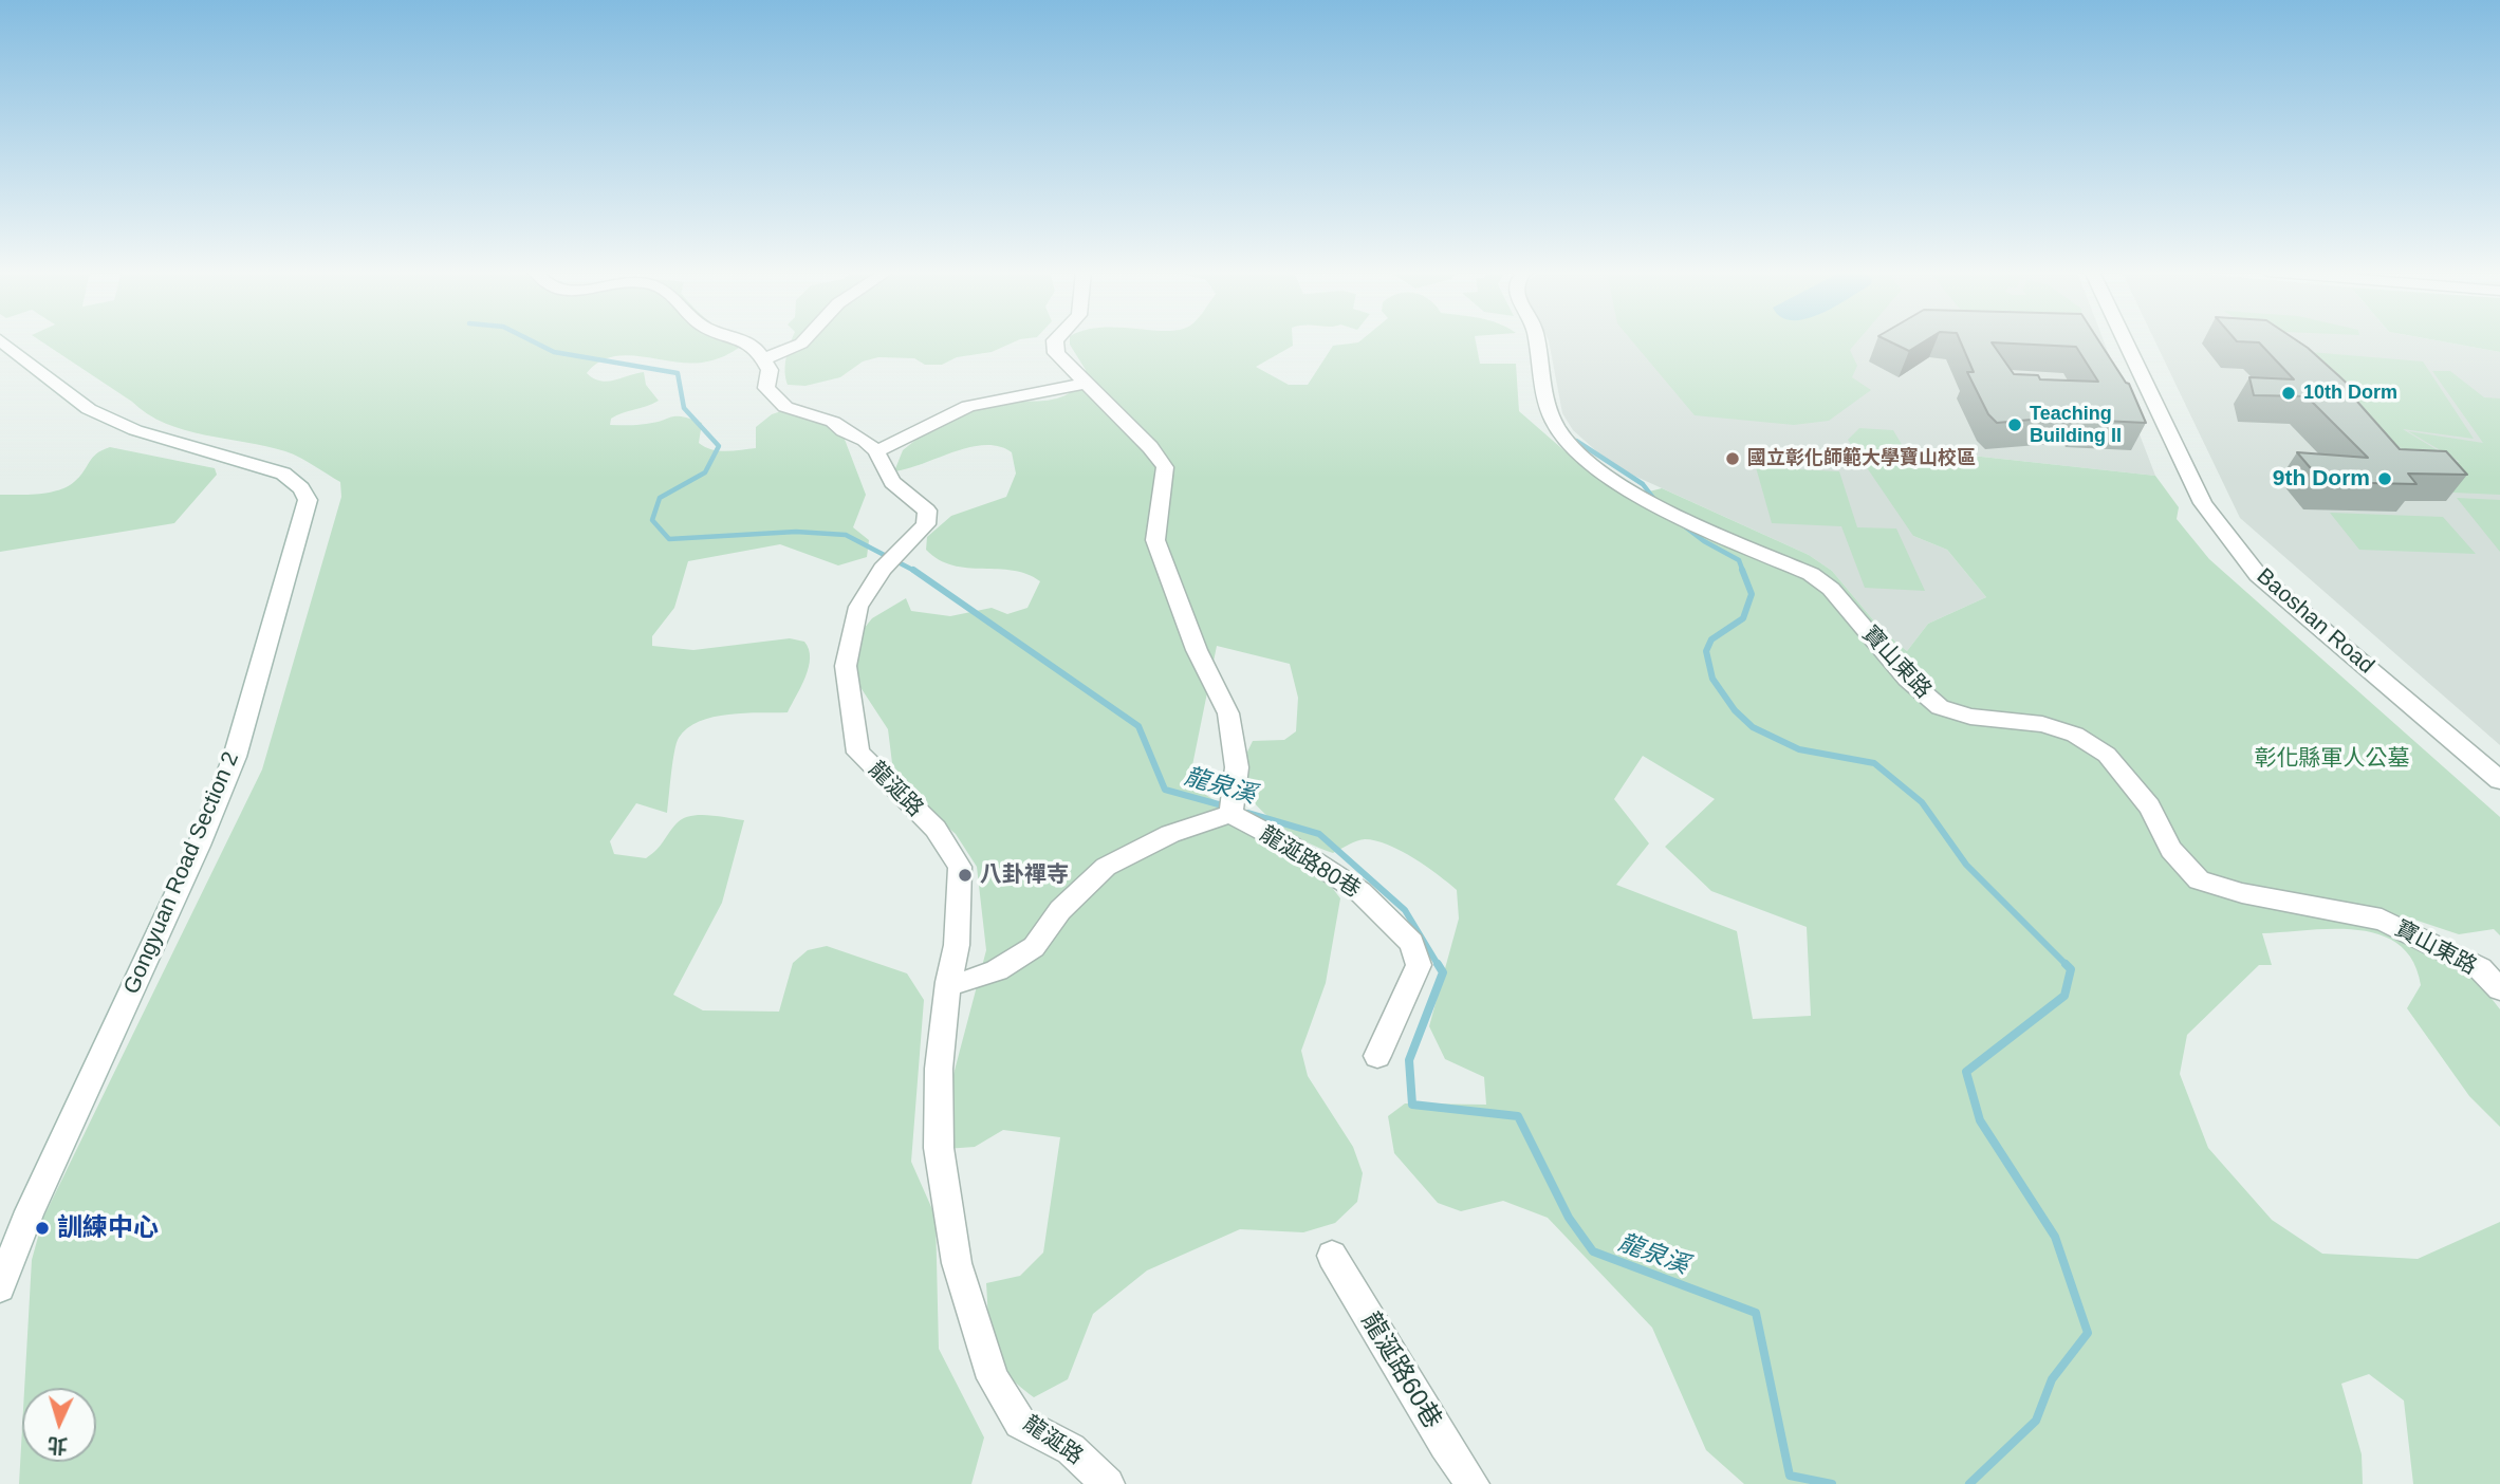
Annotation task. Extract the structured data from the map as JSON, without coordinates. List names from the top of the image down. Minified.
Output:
{"streets":{"street":["Baoshan Road","寶山東路","龍涎路","龍涎路80巷","Gongyuan Road Section 2","龍涎路60巷"]},"water":["龍泉溪"],"parks":["彰化縣軍人公墓"],"places":["10th Dorm","Teaching Building II","國立彰化師範大學寶山校區","9th Dorm","八卦禪寺","訓練中心"],"north":"bottom"}
